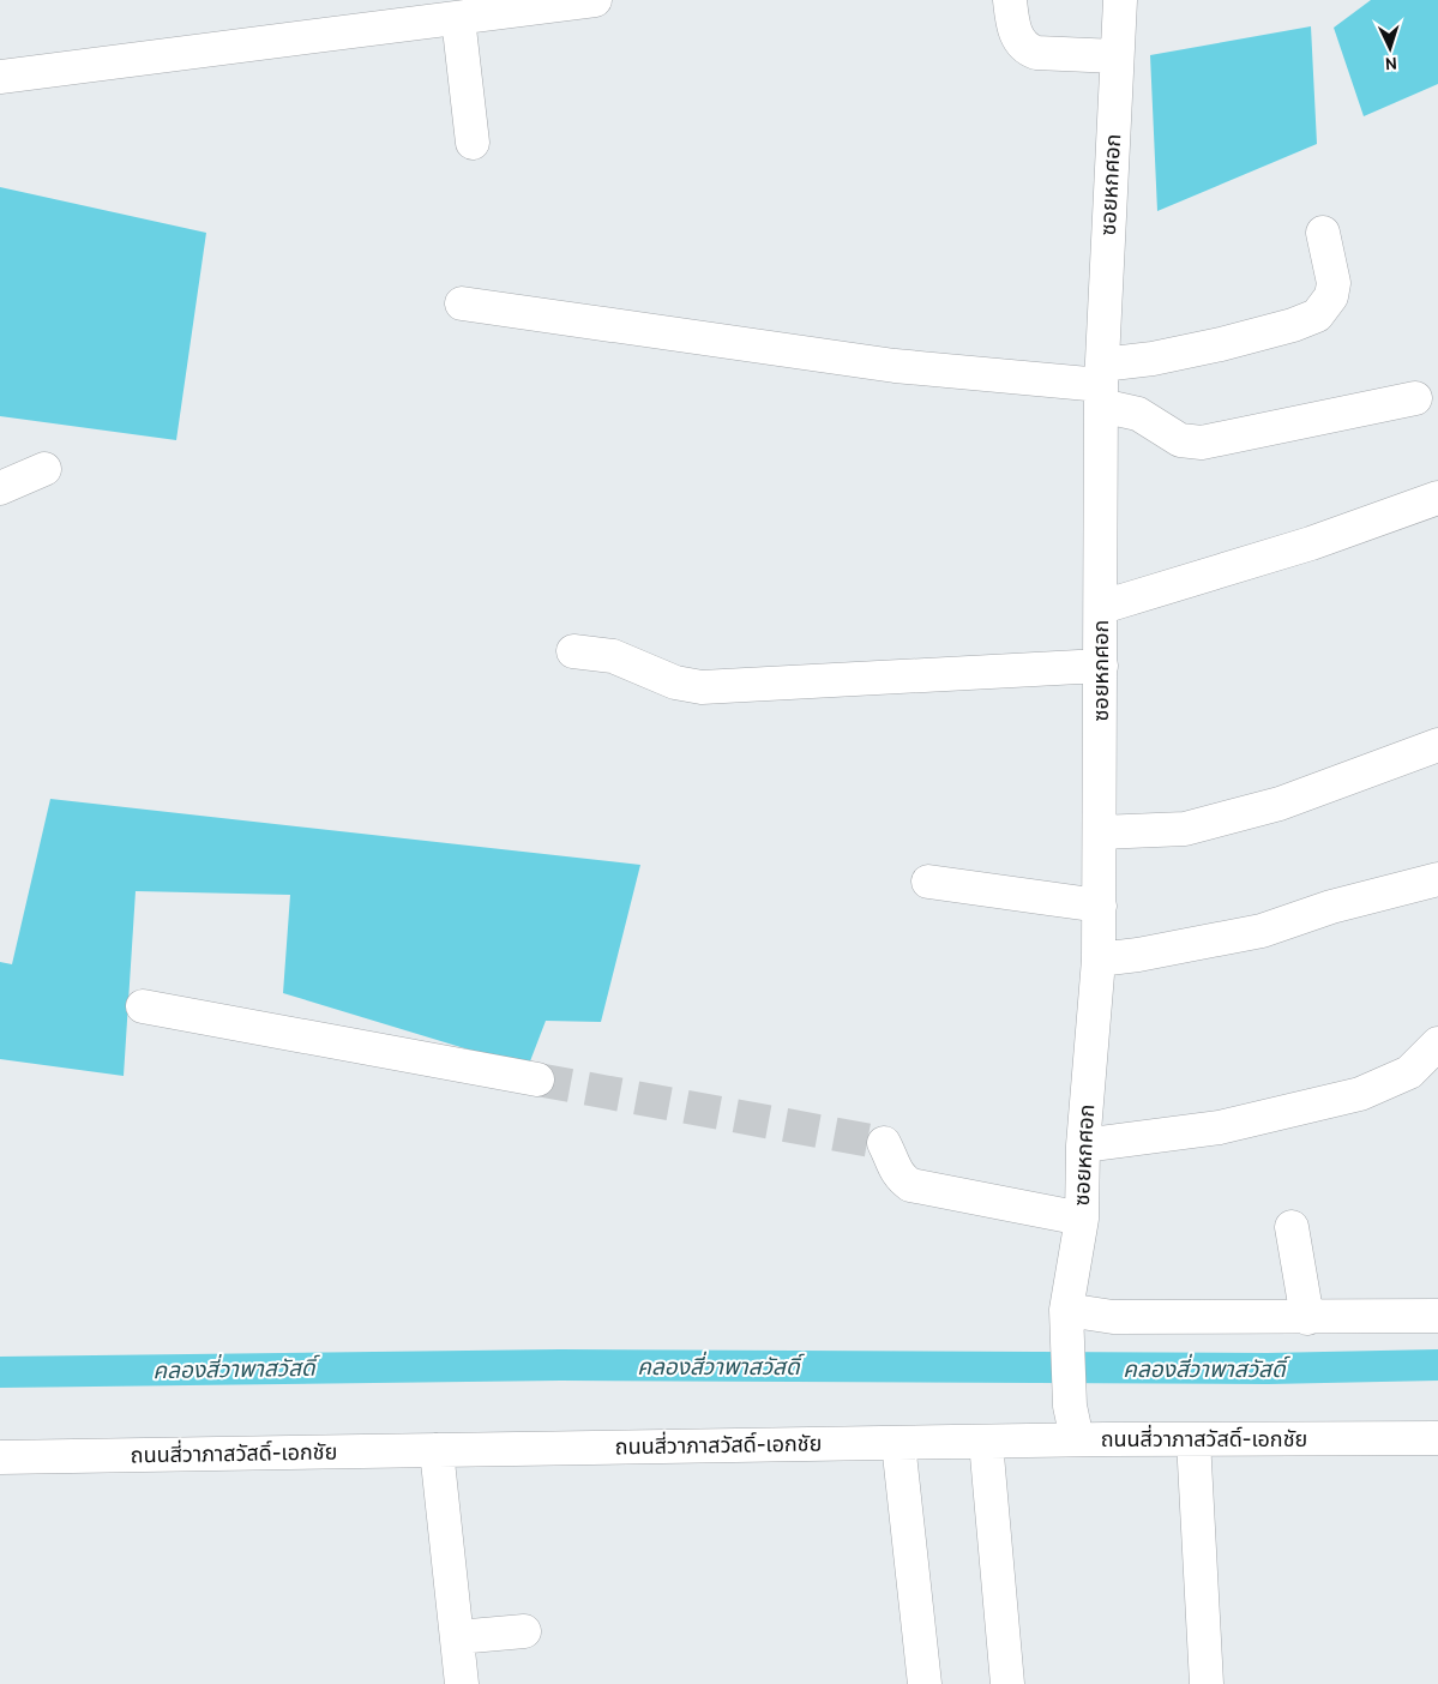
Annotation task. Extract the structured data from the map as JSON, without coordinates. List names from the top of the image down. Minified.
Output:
{"streets":{"street":["ซอยหกศอก","ถนนสี่วาภาสวัสดิ์-เอกชัย"]},"crossings":[["ซอยหกศอก","ถนนสี่วาภาสวัสดิ์-เอกชัย"]],"water":["คลองสี่วาพาสวัสดิ์"],"north":"bottom"}
